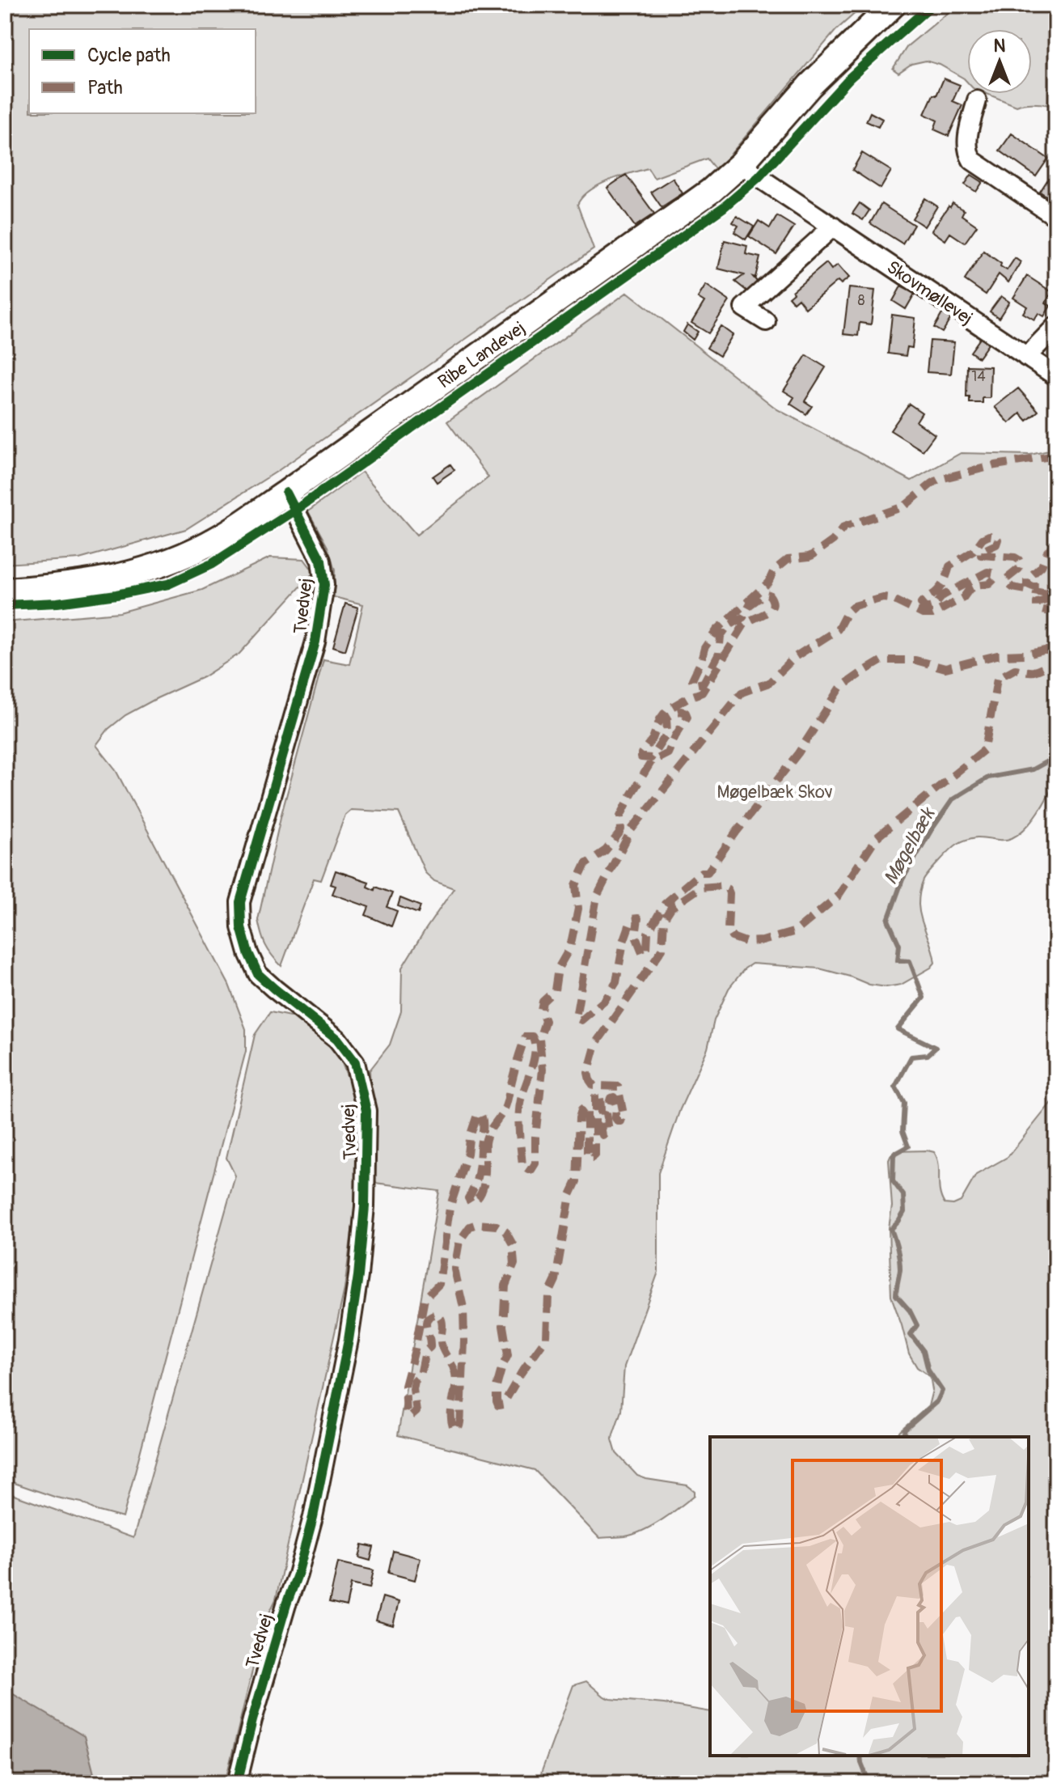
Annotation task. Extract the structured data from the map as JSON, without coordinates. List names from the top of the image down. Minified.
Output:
{"streets":{"main road":["Ribe Landevej"],"street":["Skovmøllevej","Tvedvej"]},"crossings":[["Skovmøllevej","Ribe Landevej"],["Ribe Landevej","Tvedvej"]],"water":["Møgelbæk"],"parks":["Møgelbæk Skov"],"house_numbers":["8","14"],"legend":["Cycle path","Path"],"north":"top"}
